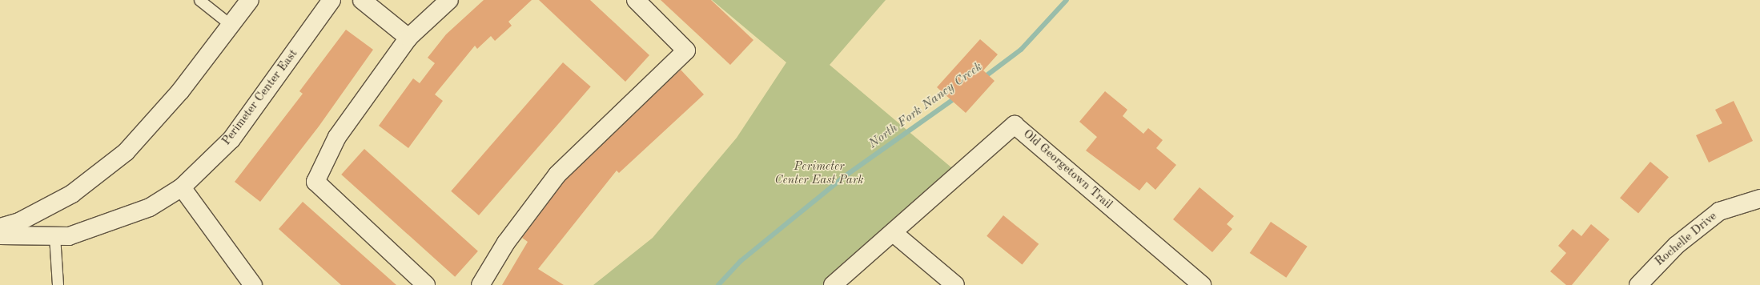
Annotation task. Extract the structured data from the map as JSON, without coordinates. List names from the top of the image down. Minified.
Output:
{"streets":{"street":["Perimeter Center East","Old Georgetown Trail","Rochelle Drive"]},"water":["North Fork Nancy Creek"],"parks":["Perimeter Center East Park"]}
